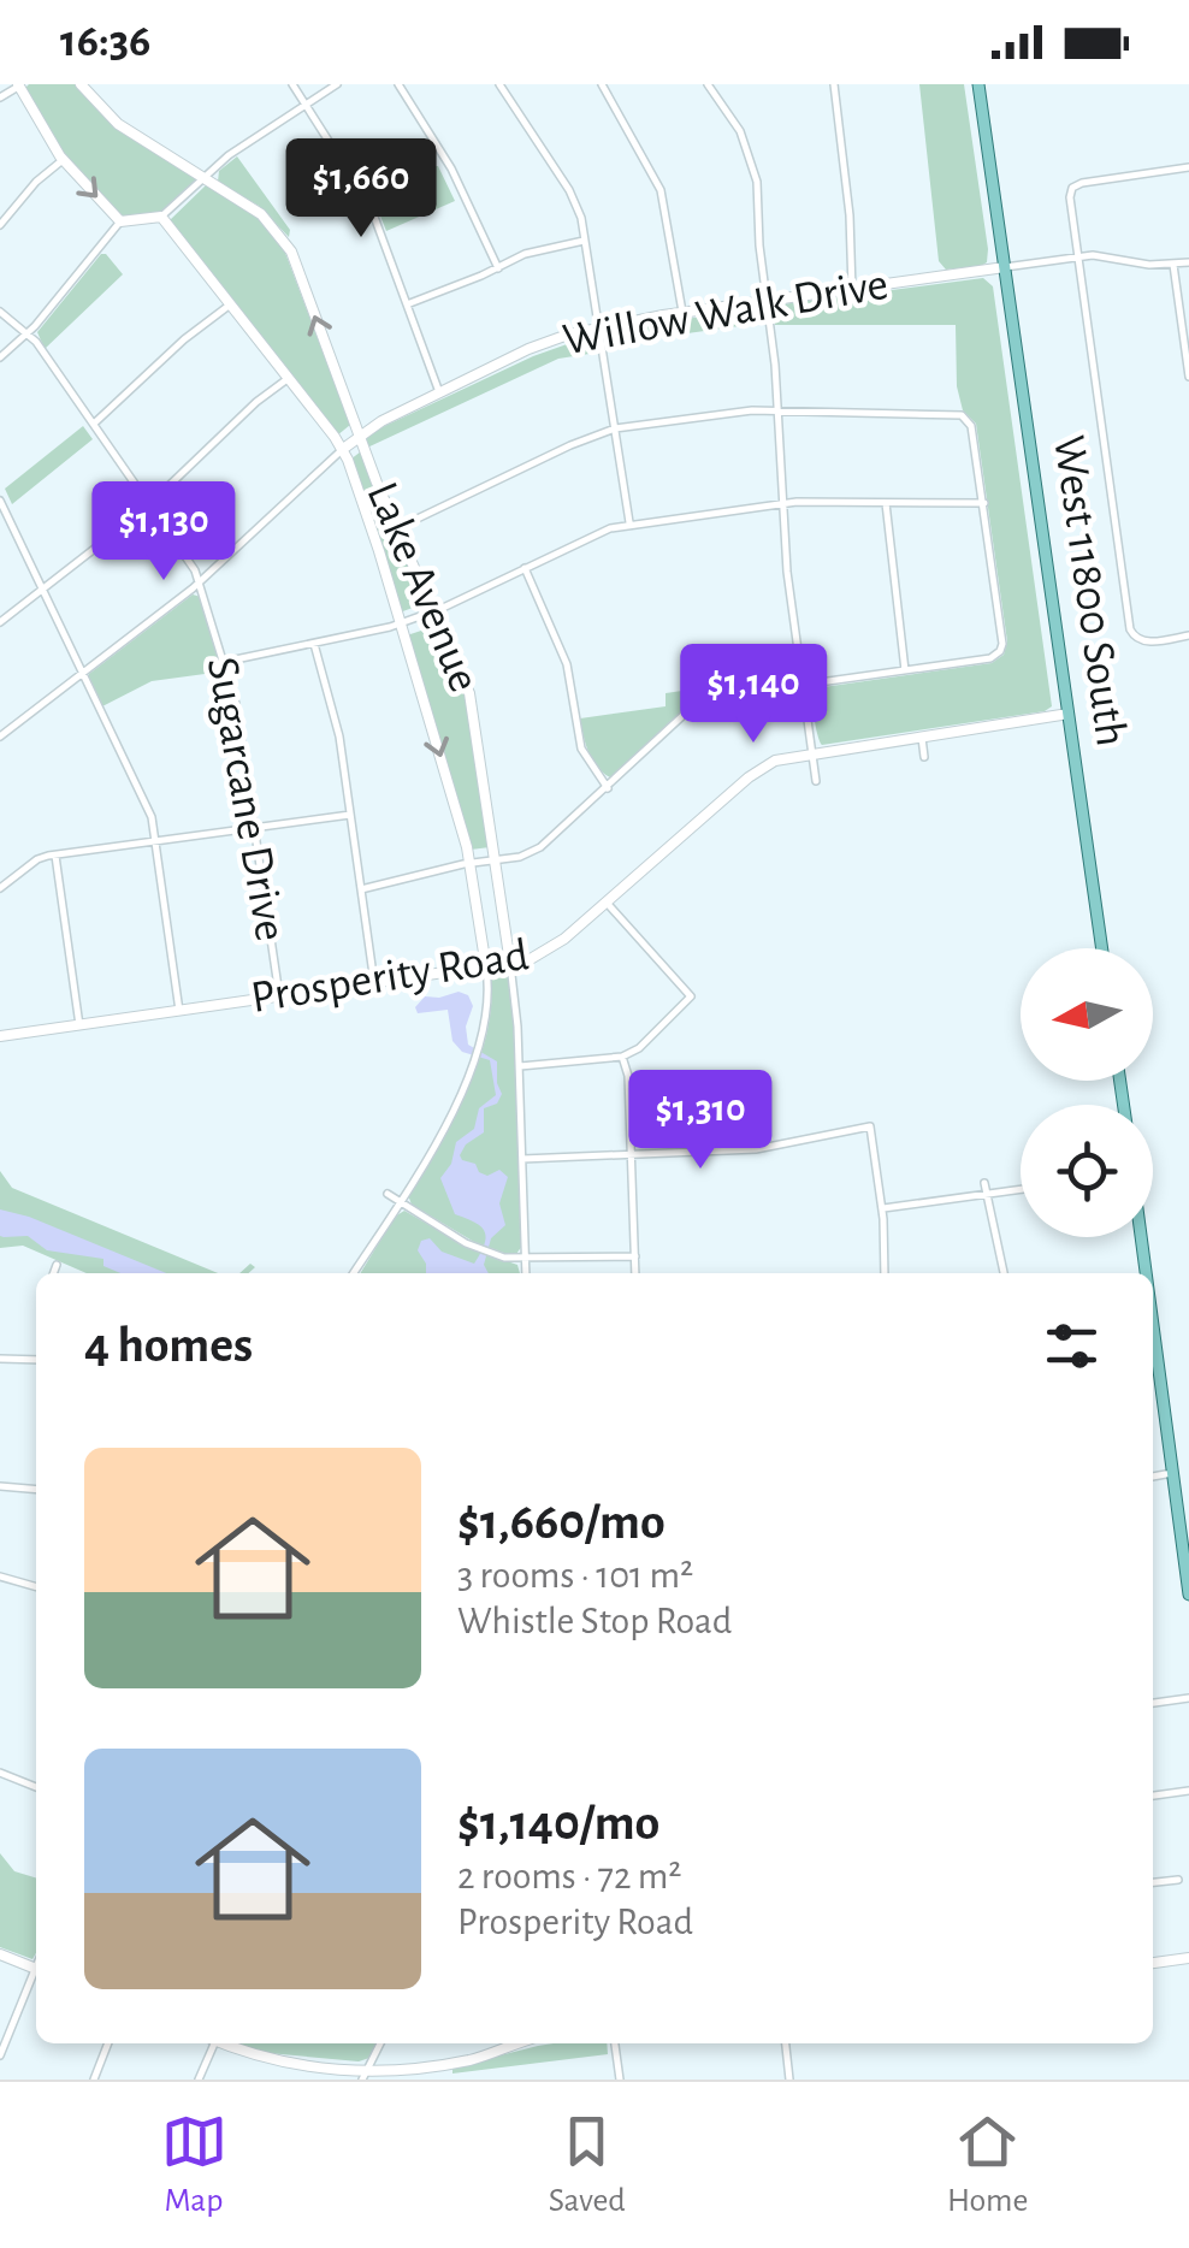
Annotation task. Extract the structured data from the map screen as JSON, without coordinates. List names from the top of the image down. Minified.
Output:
{"streets":{"main road":["West 11800 South"],"street":["Willow Walk Drive","Lake Avenue","Sugarcane Drive","Prosperity Road"]},"crossings":[["Willow Walk Drive","Lake Avenue"],["Willow Walk Drive","West 11800 South"],["Willow Walk Drive","Sugarcane Drive"],["Lake Avenue","Prosperity Road"],["West 11800 South","Prosperity Road"],["Sugarcane Drive","Prosperity Road"]],"north":"left","page":{"status":"16:36","price":["$1,660","$1,130","$1,140","$1,310"],"heading":"4 homes","list":[{"name":"$1,660/mo","note":"3 rooms · 101 m² · Whistle Stop Road"},{"name":"$1,140/mo","note":"2 rooms · 72 m² · Prosperity Road"}],"tabs":["Map","Saved","Home"]}}
